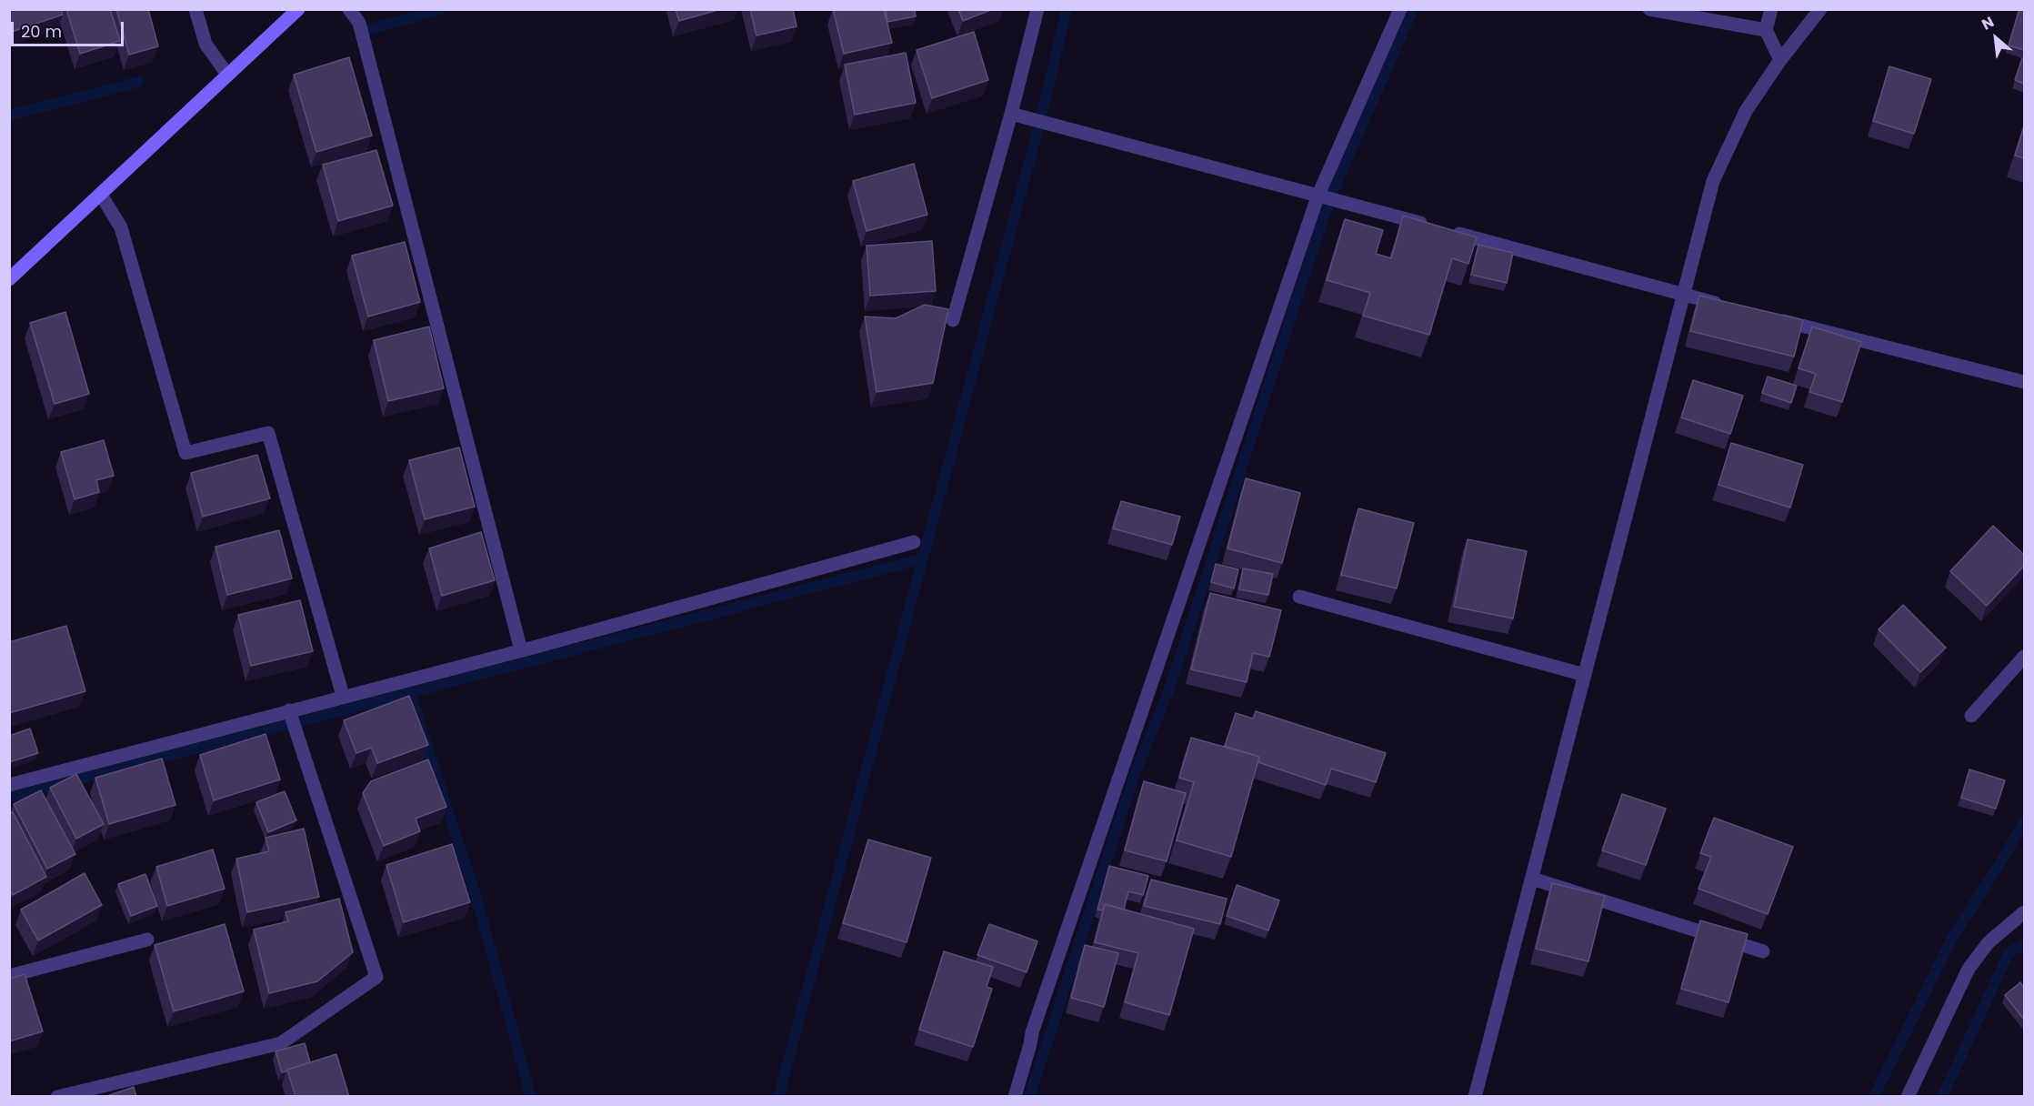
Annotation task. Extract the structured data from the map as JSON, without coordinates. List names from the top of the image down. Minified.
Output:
{"scale_bar":"20 m","north":"top left"}
